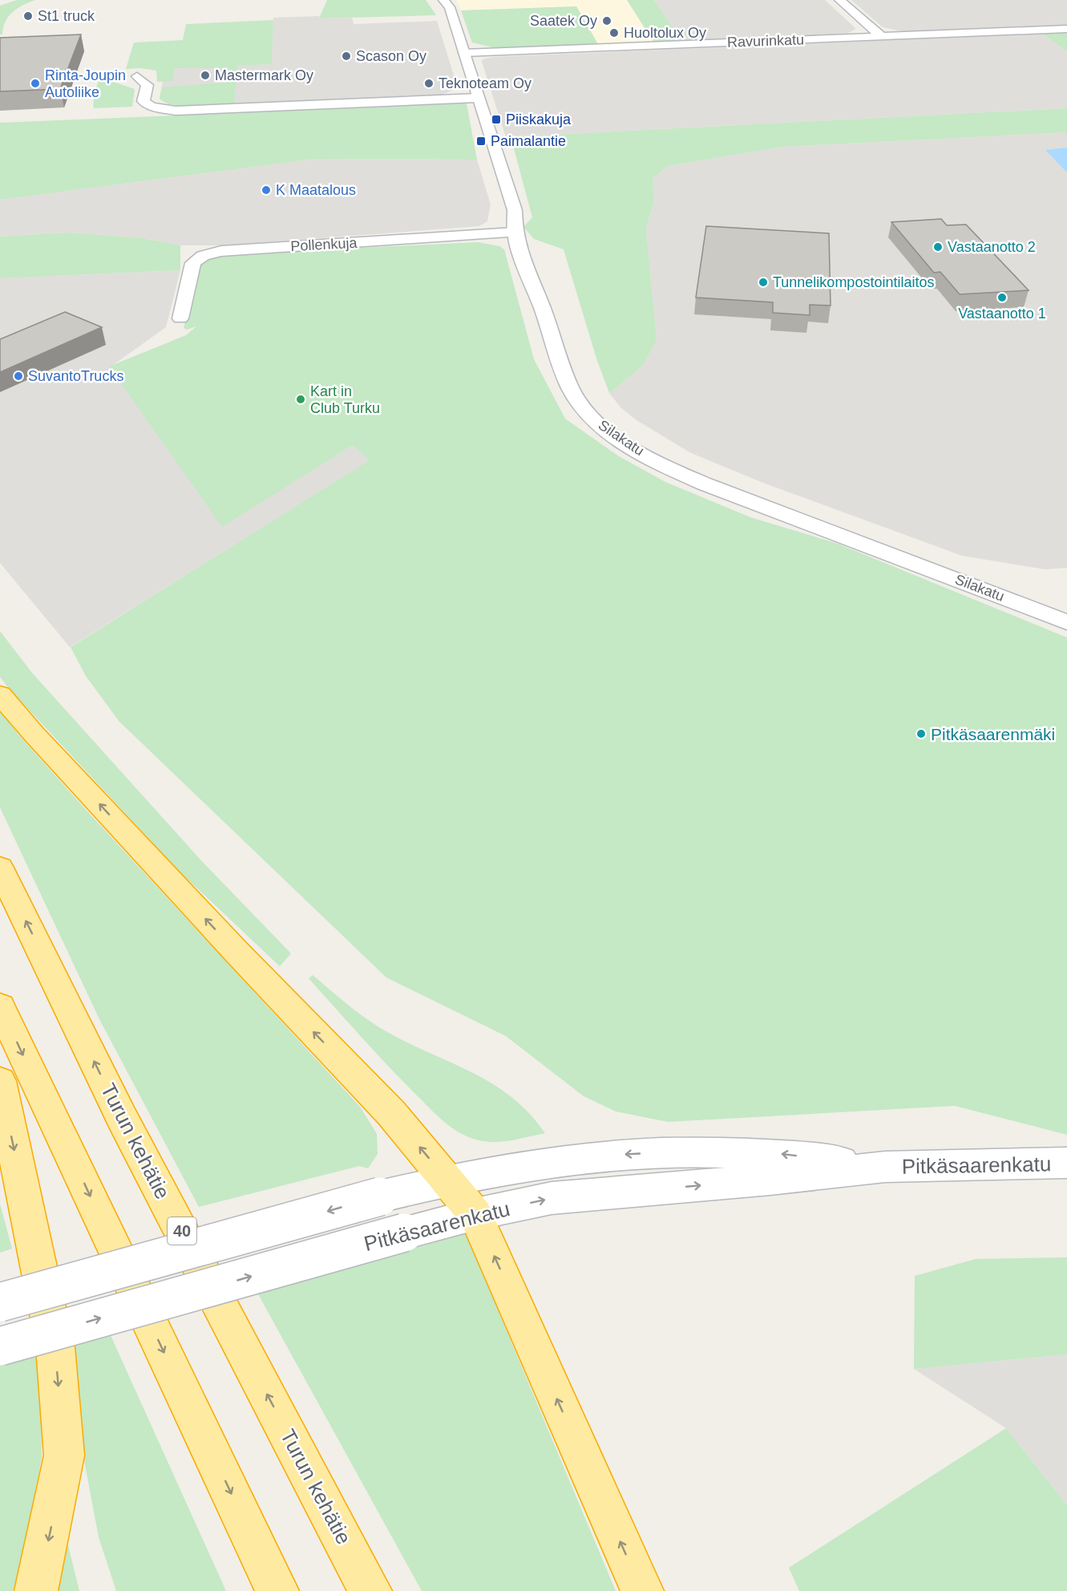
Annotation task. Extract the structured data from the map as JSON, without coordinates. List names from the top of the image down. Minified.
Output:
{"streets":{"highway":["Turun kehätie","40"],"street":["Ravurinkatu","Pollenkuja","Silakatu","Pitkäsaarenkatu"]},"crossings":[["Ravurinkatu","Silakatu"],["Pollenkuja","Silakatu"]],"places":{"other":["St1 truck","Saatek Oy","Huoltolux Oy","Scason Oy","Mastermark Oy","Rinta-Joupin Autoliike","Teknoteam Oy","K Maatalous","Vastaanotto 2","Tunnelikompostointilaitos","Vastaanotto 1","SuvantoTrucks","Kart in Club Turku","Pitkäsaarenmäki"],"transit":["Piiskakuja","Paimalantie"]}}
